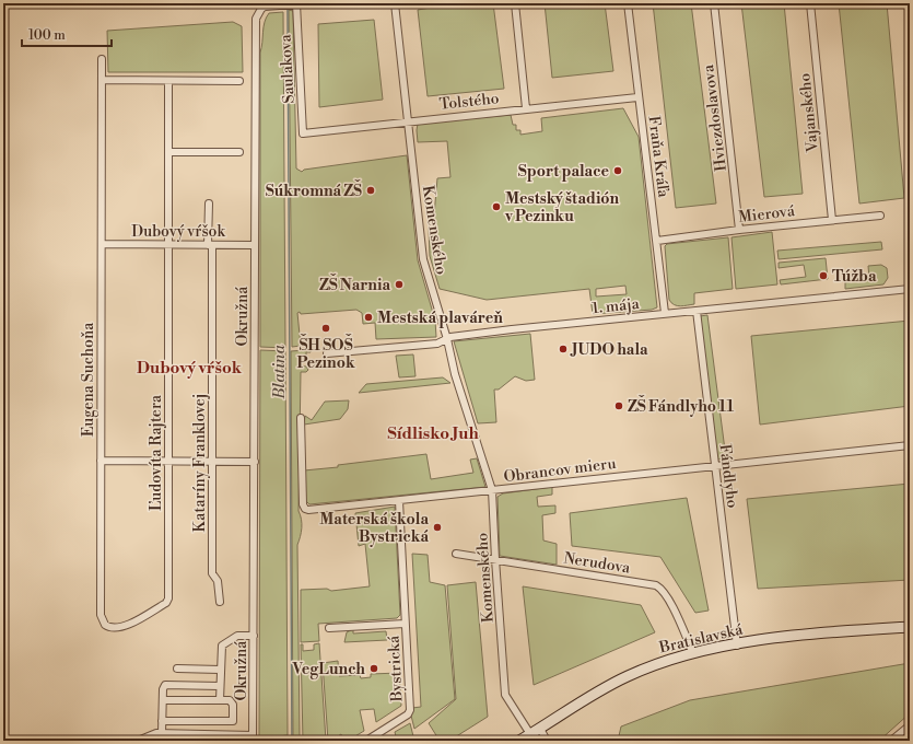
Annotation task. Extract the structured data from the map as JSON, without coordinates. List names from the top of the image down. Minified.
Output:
{"streets":{"main road":["Bratislavská"],"street":["Saulakova","Tolstého","Vajanského","Hviezdoslavova","Fraňa Kráľa","Mierová","Komenského","Dubový vŕšok","1. mája","Okružná","Eugena Suchoňa","Ľudovíta Rajtera","Kataríny Franklovej","Obrancov mieru","Fándlyho","Nerudova","Bystrická"]},"crossings":[["Saulakova","Tolstého"],["Saulakova","Okružná"],["Tolstého","Fraňa Kráľa"],["Tolstého","Komenského"],["Vajanského","Mierová"],["Hviezdoslavova","Mierová"],["Fraňa Kráľa","Mierová"],["Fraňa Kráľa","1. mája"],["Komenského","1. mája"],["Komenského","Obrancov mieru"],["Komenského","Nerudova"],["Komenského","Bratislavská"],["Dubový vŕšok","Okružná"],["Dubový vŕšok","Eugena Suchoňa"],["Dubový vŕšok","Ľudovíta Rajtera"],["Dubový vŕšok","Kataríny Franklovej"],["1. mája","Fándlyho"],["Eugena Suchoňa","Ľudovíta Rajtera"],["Obrancov mieru","Fándlyho"],["Obrancov mieru","Bystrická"],["Fándlyho","Bratislavská"],["Nerudova","Bratislavská"]],"districts":["Dubový vŕšok","Sídlisko Juh"],"water":["Blatina"],"places":["Sport palace","Súkromná ZŠ","Mestský štadión v Pezinku","Túžba","ZŠ Narnia","Mestská plaváreň","ŠH SOŠ Pezinok","JUDO hala","ZŠ Fándlyho 11","Materská škola Bystrická","VegLunch"],"scale_bar":"100 m"}
